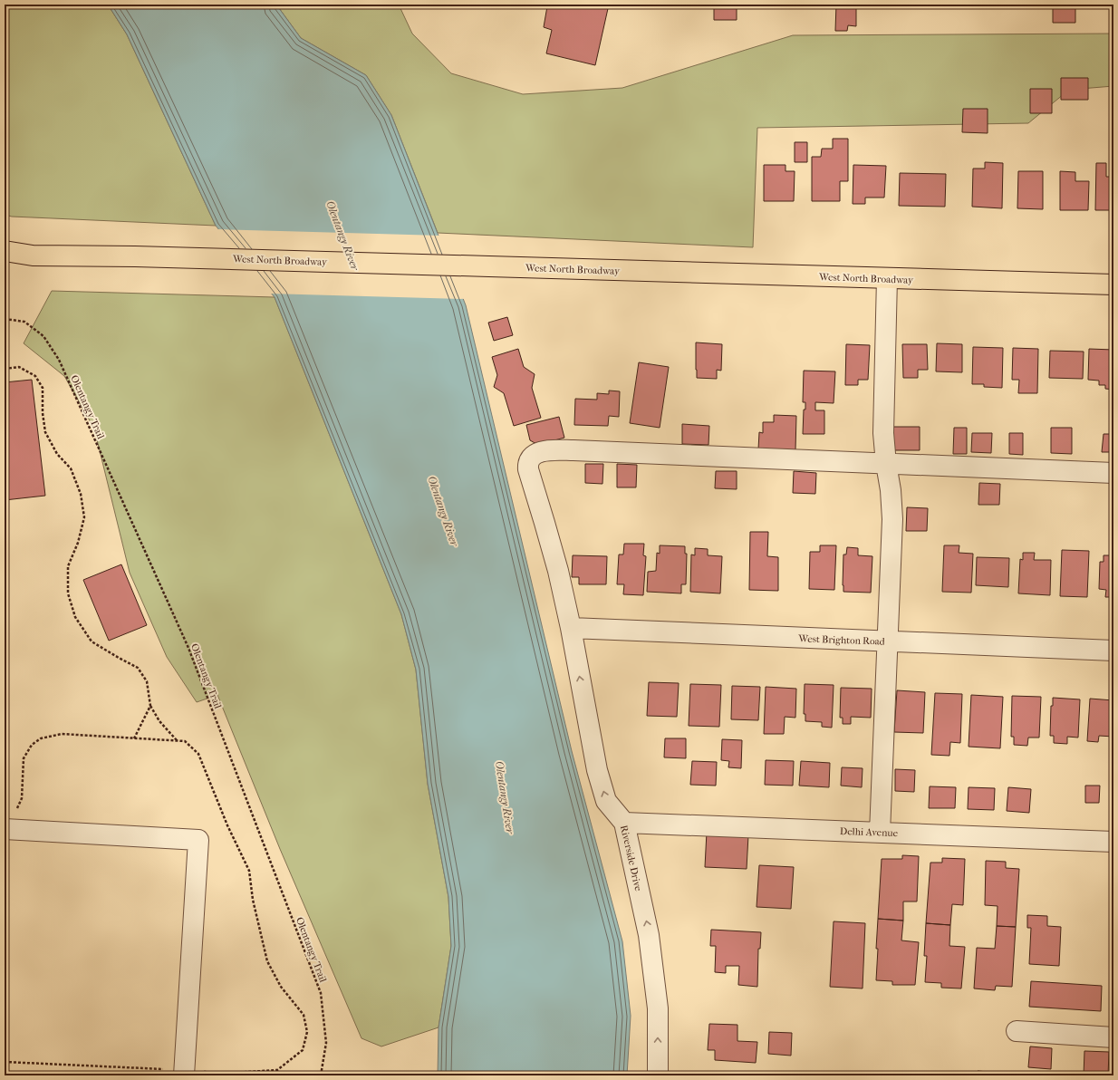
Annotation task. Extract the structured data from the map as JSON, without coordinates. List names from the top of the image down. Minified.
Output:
{"streets":{"main road":["West North Broadway"],"street":["West Brighton Road","Delhi Avenue","Riverside Drive"],"path":["Olentangy Trail"]},"crossings":[["West Brighton Road","Riverside Drive"],["Delhi Avenue","Riverside Drive"]],"one_way":["Riverside Drive"],"water":["Olentangy River"]}
